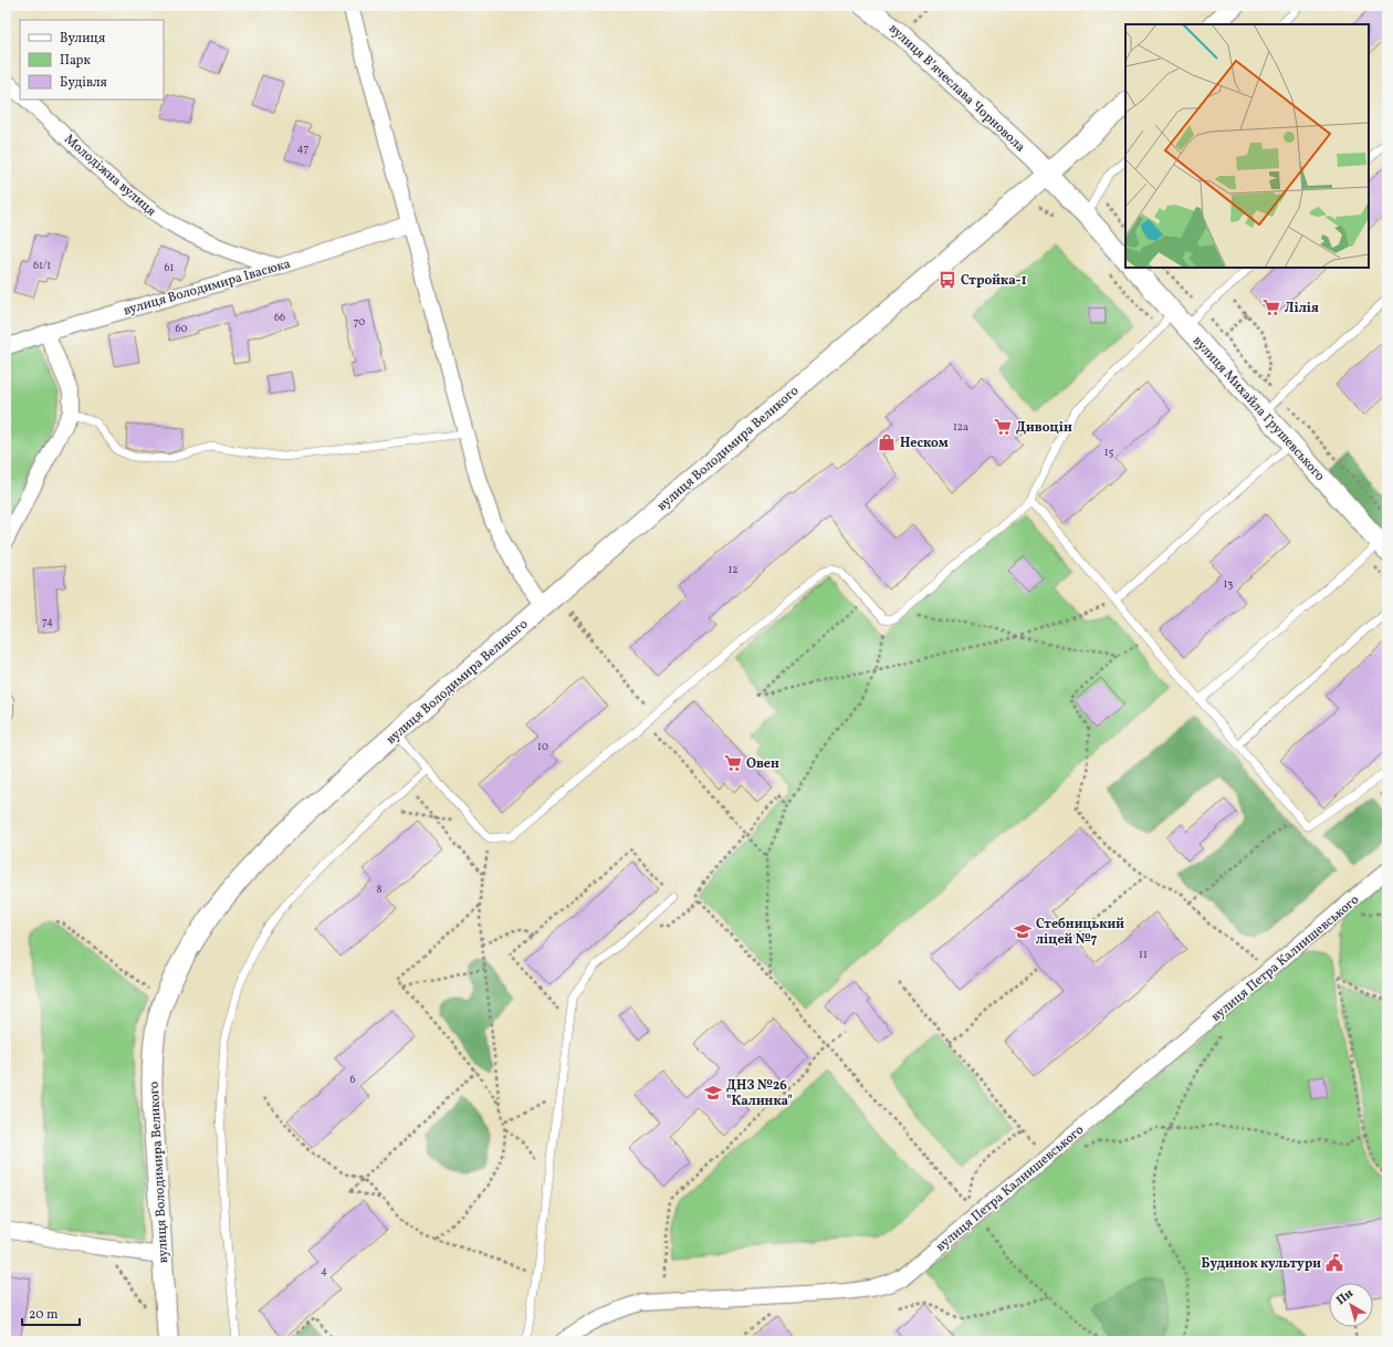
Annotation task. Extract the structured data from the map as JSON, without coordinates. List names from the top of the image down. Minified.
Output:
{"streets":{"street":["вулиця Вʼячеслава Чорновола","Молодіжна вулиця","вулиця Володимира Івасюка","вулиця Михайла Грушевського","вулиця Володимира Великого","вулиця Петра Калнишевського"]},"crossings":[["вулиця Вʼячеслава Чорновола","вулиця Володимира Великого"],["Молодіжна вулиця","вулиця Володимира Івасюка"]],"places":{"bus stop":["Стройка-1"],"supermarket":["Лілія","Дивоцін","Овен"],"shop":["Неском"],"school or university":["Стебницький ліцей №7","ДНЗ №26 \"Калинка\""],"public building":["Будинок культури"]},"house_numbers":["47","61/1","61","66","70","60","12а","15","12","13","74","10","8","11","6","4"],"legend":["Вулиця","Парк","Будівля"],"scale_bar":"20 m","north":"top left"}
